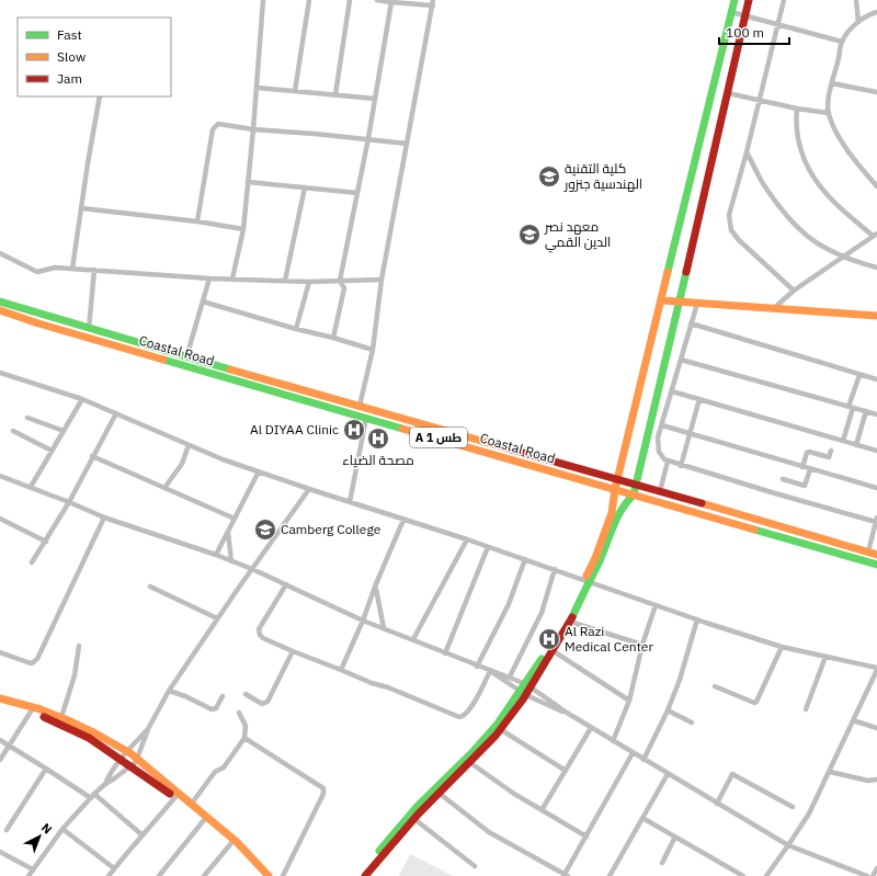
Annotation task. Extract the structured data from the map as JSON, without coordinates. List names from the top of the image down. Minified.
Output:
{"streets":{"main road":["Coastal Road","A 1 طس"]},"places":{"school or university":["كلية التقنية الهندسية جنزور","معهد نصر الدين القمي","Camberg College"],"hospital":["Al DIYAA Clinic","مصحة الضياء","Al Razi Medical Center"]},"legend":["Fast","Slow","Jam"],"scale_bar":"100 m","north":"top right"}
